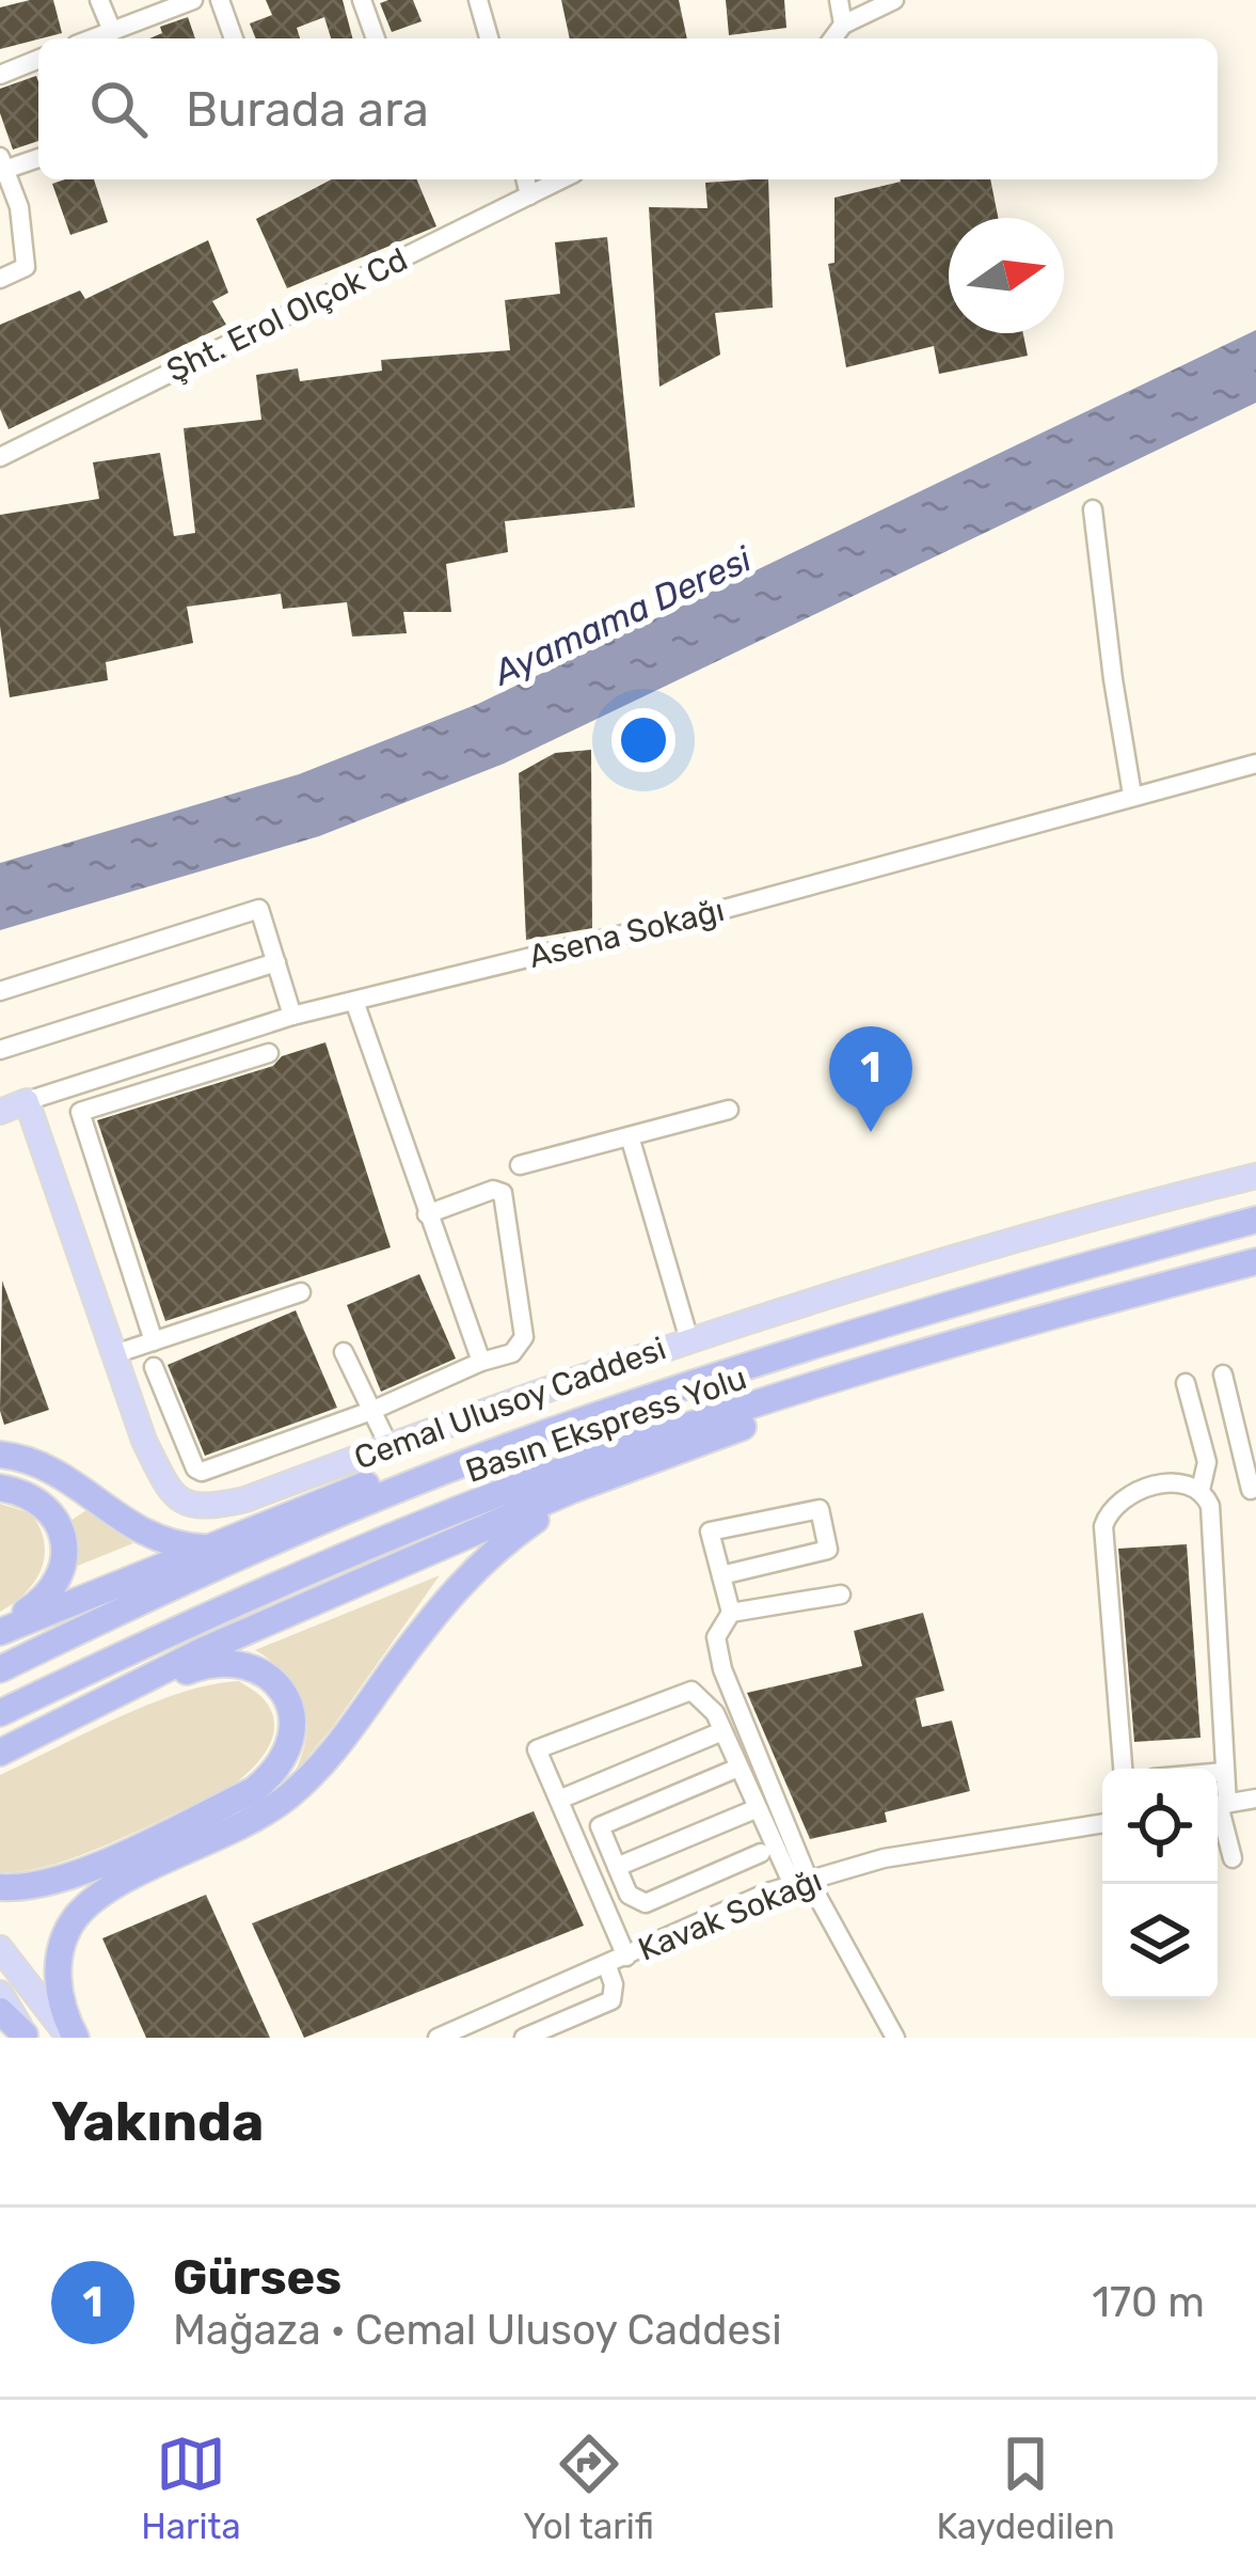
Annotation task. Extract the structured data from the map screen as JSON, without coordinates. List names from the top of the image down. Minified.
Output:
{"streets":{"highway":["Basın Ekspress Yolu"],"main road":["Asena Sokağı","Cemal Ulusoy Caddesi"],"street":["Şht. Erol Olçok Cd","Kavak Sokağı"]},"crossings":[["Asena Sokağı","Cemal Ulusoy Caddesi"]],"water":["Ayamama Deresi"],"north":"right","page":{"search":"Burada ara","pins":"1","heading":"Yakında","list":[{"mark":"1","name":"Gürses","note":"Mağaza · Cemal Ulusoy Caddesi","value":"170 m"}],"nav":["Harita","Yol tarifi","Kaydedilen"]}}
